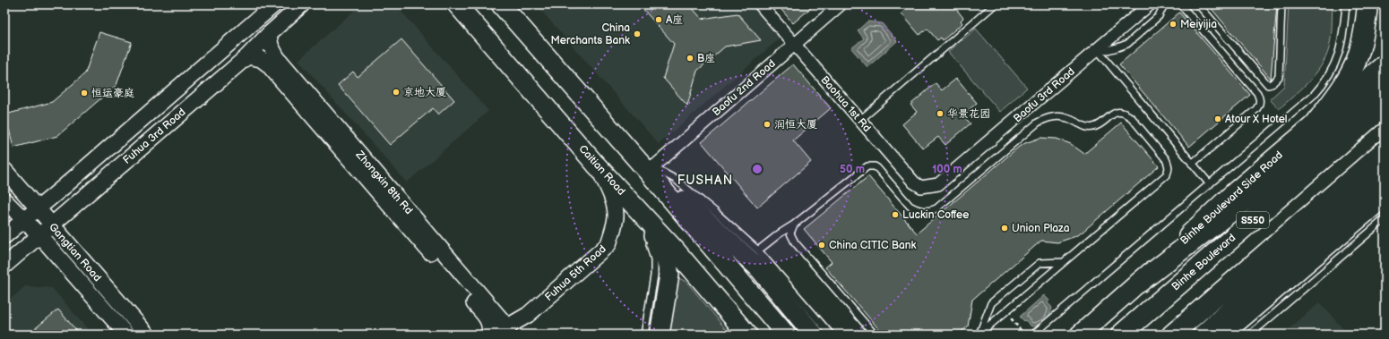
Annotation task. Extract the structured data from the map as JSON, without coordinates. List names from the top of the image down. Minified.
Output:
{"streets":{"highway":["S550","Binhe Boulevard"],"main road":["Caitian Road","Binhe Boulevard Side Road"],"street":["Baofu 2nd Road","Baofu 3rd Road","Baohua 1st Rd","Fuhua 3rd Road","Zhongxin 8th Rd","Gangtian Road","Fuhua 5th Road"]},"crossings":[["Baofu 2nd Road","Baohua 1st Rd"],["Baofu 3rd Road","Baohua 1st Rd"],["Fuhua 3rd Road","Zhongxin 8th Rd"],["Fuhua 3rd Road","Gangtian Road"],["Caitian Road","Fuhua 5th Road"],["Zhongxin 8th Rd","Fuhua 5th Road"]],"districts":["FUSHAN"],"places":["A座","Meiyijia","China Merchants Bank","B座","京地大厦","恒运豪庭","华景花园","Atour X Hotel","润恒大厦","Luckin Coffee","Union Plaza","China CITIC Bank"],"rings":["50 m","100 m"]}
